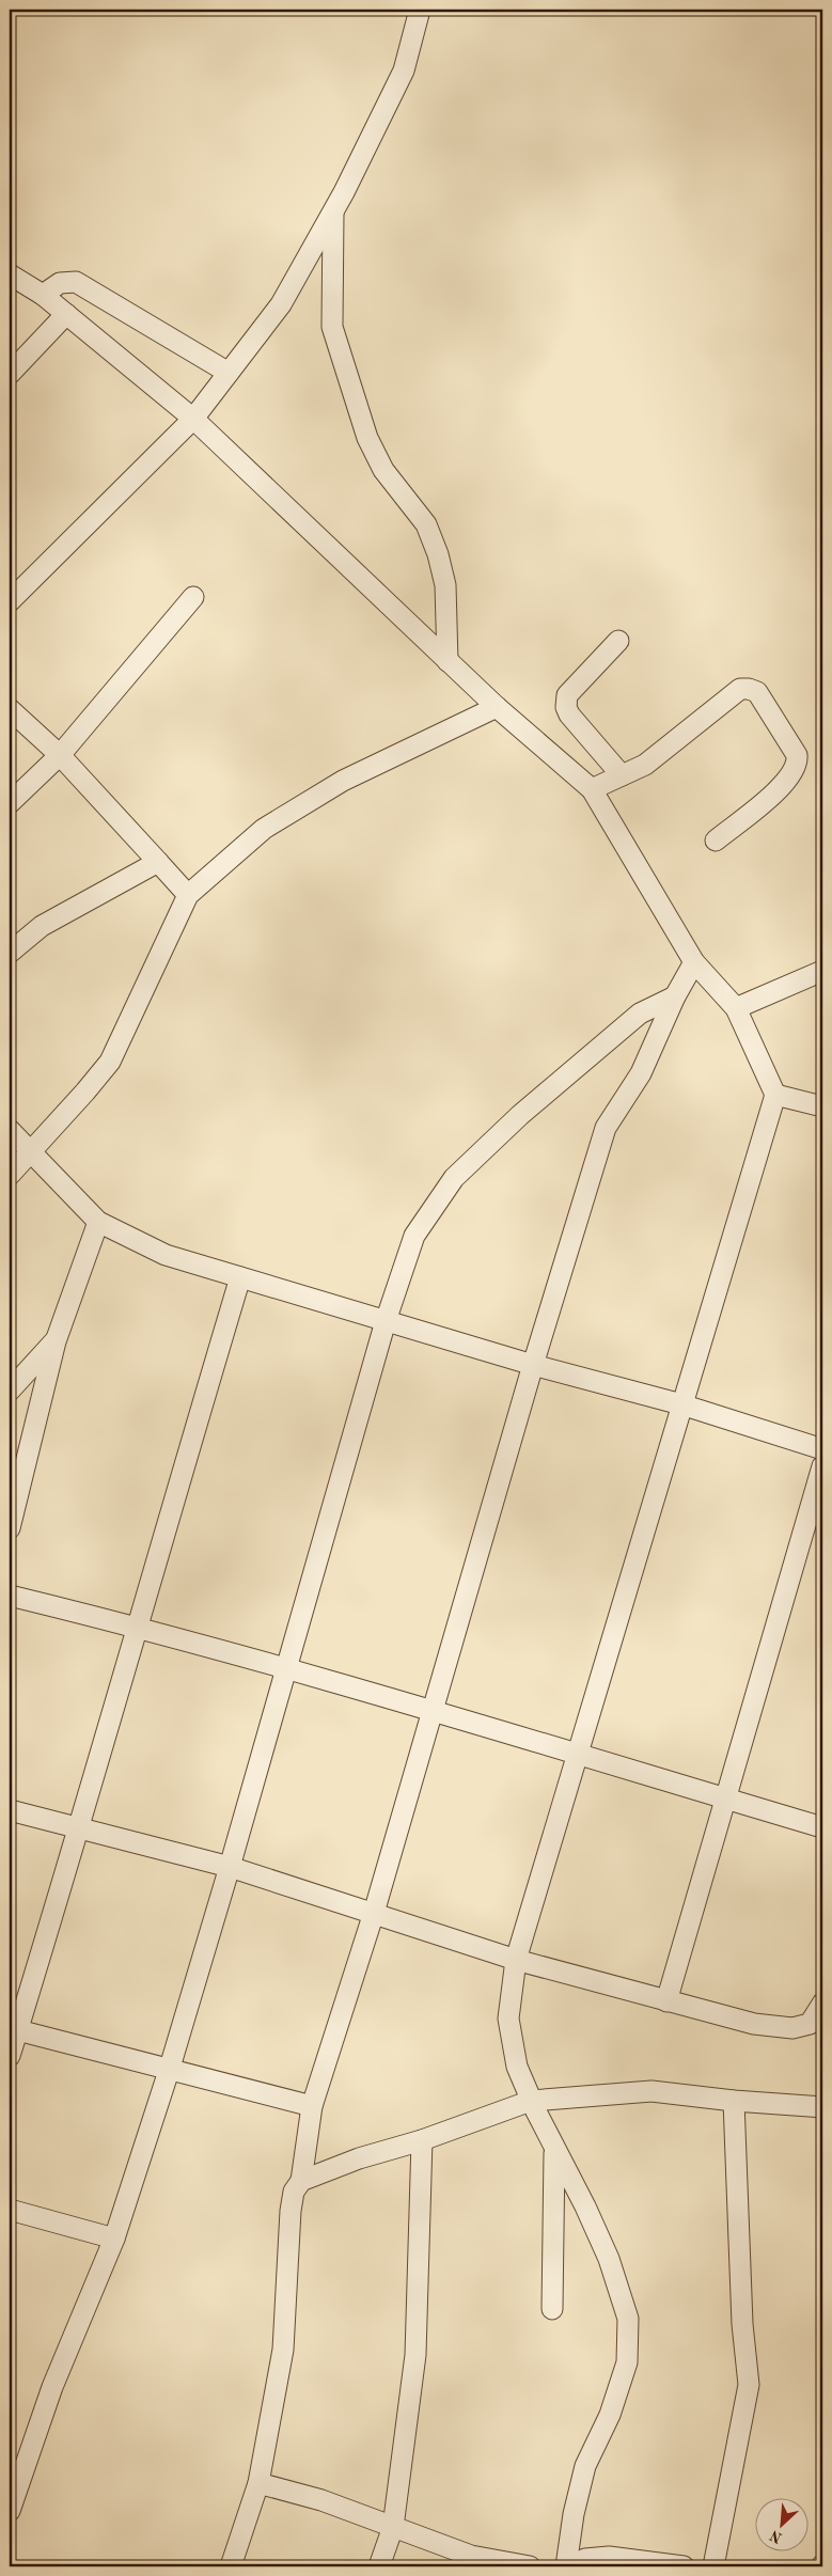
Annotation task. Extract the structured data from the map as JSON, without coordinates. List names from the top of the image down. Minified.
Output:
{"north":"bottom left"}
